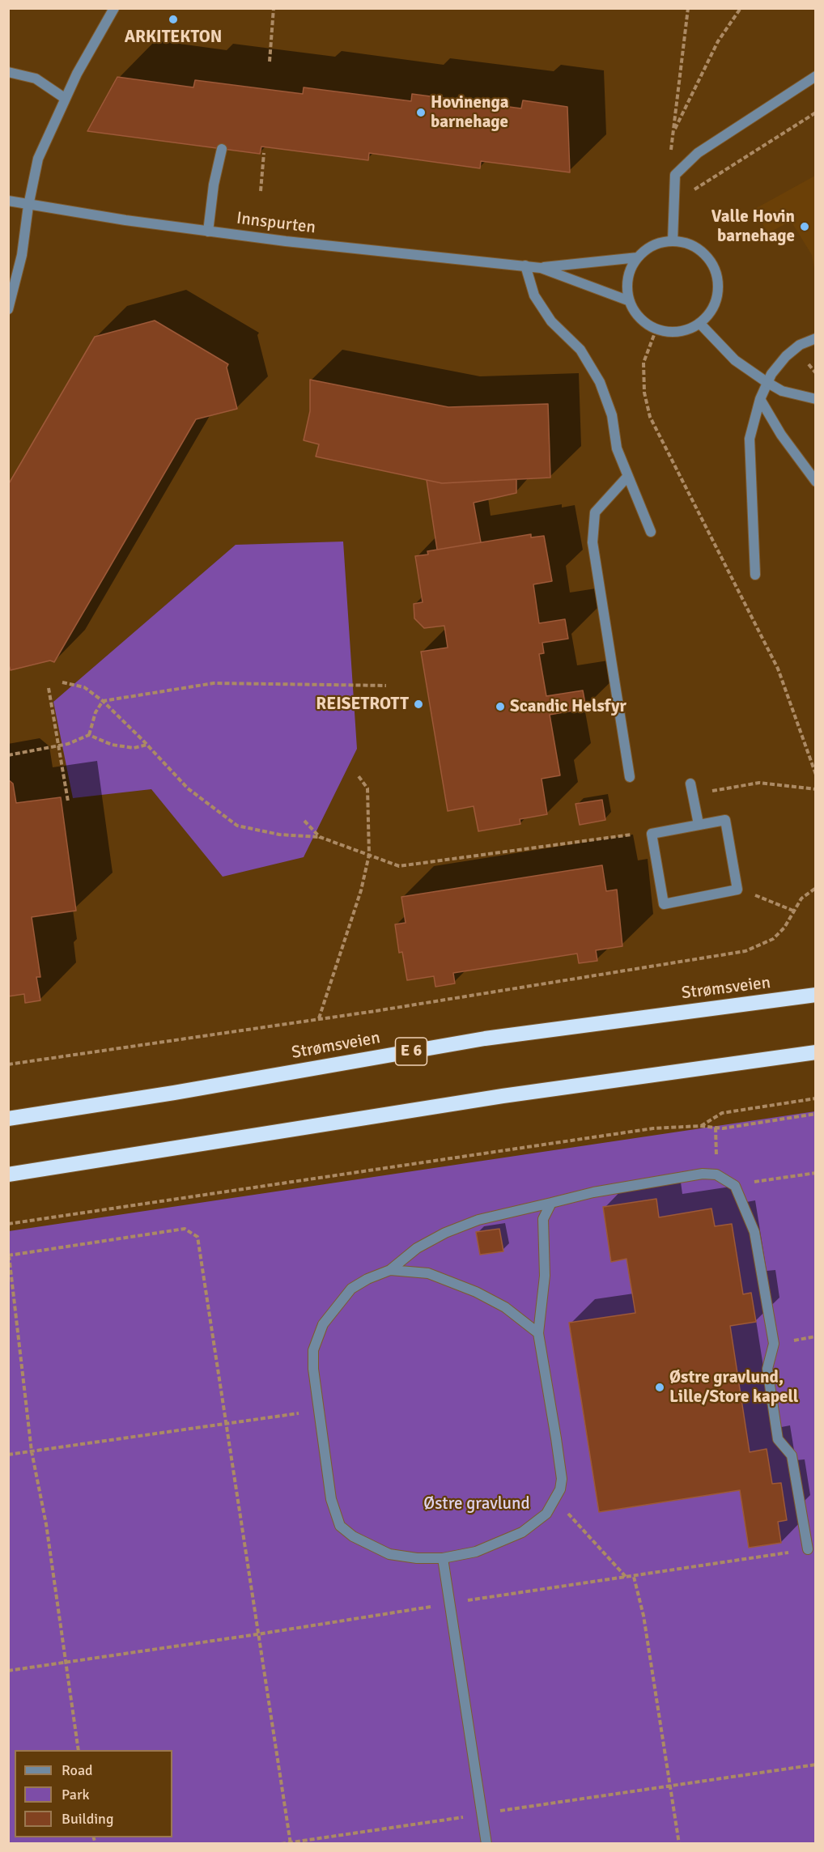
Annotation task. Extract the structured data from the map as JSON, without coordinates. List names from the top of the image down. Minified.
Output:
{"streets":{"highway":["Strømsveien","E 6"],"street":["Innspurten"]},"parks":["Østre gravlund"],"places":["ARKITEKTON","Hovinenga barnehage","Valle Hovin barnehage","REISETROTT","Scandic Helsfyr","Østre gravlund, Lille/Store kapell"],"legend":["Road","Park","Building"]}
